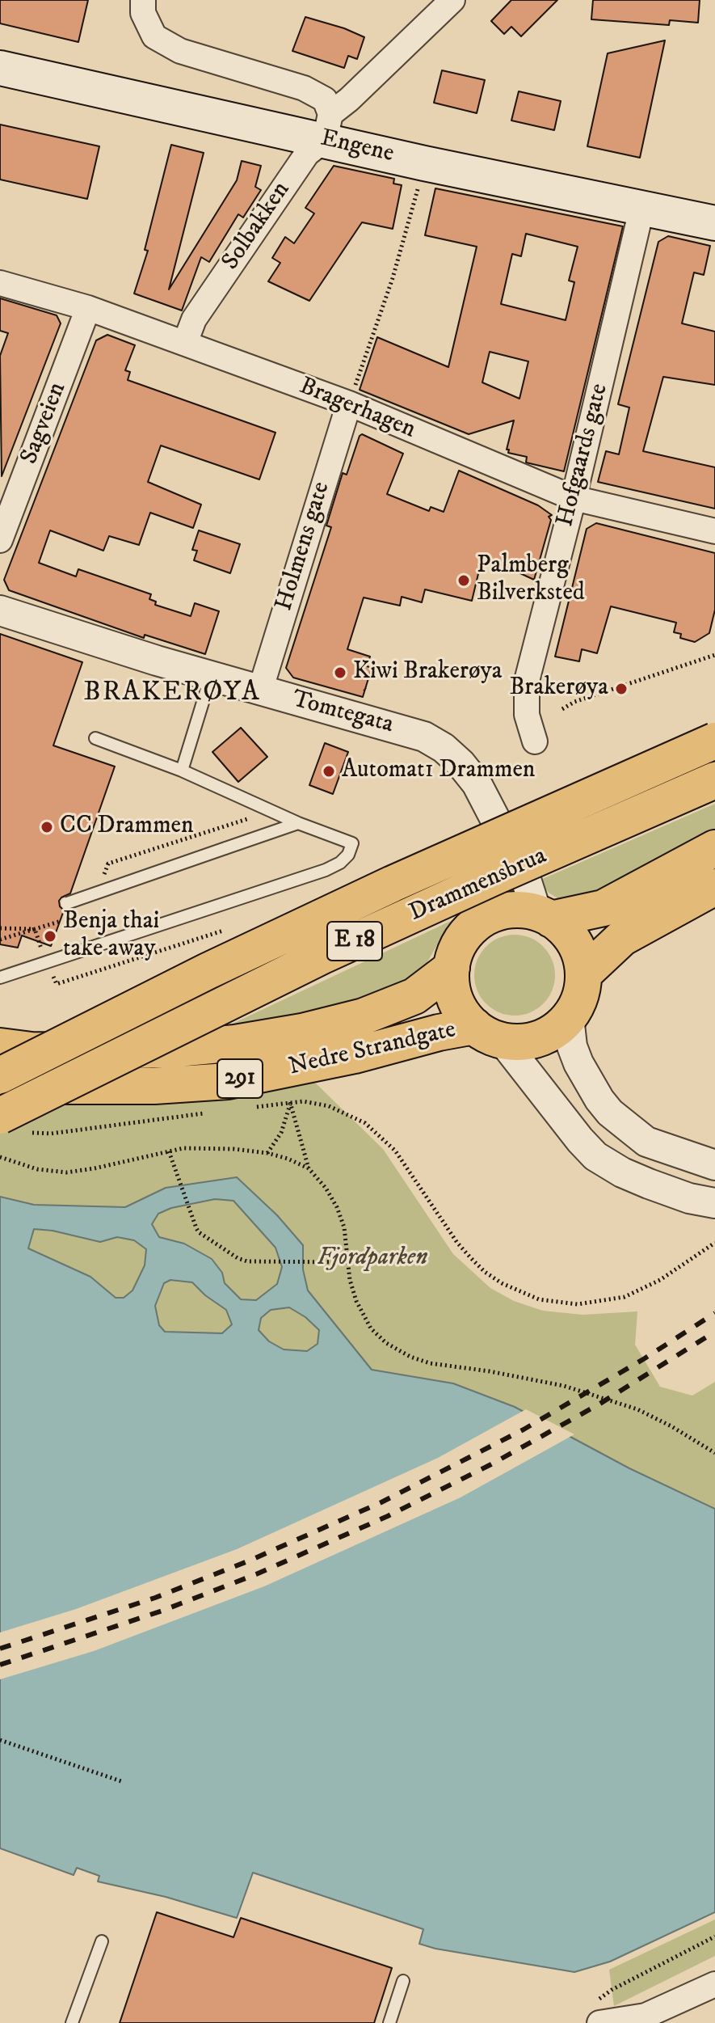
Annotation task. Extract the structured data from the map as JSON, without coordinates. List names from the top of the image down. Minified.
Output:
{"streets":{"highway":["Drammensbrua","E 18","Nedre Strandgate","291"],"main road":["Engene"],"street":["Solbakken","Bragerhagen","Sagveien","Hofgaards gate","Holmens gate","Tomtegata"]},"crossings":[["Engene","Solbakken"],["Engene","Hofgaards gate"],["Solbakken","Bragerhagen"],["Bragerhagen","Sagveien"],["Bragerhagen","Hofgaards gate"],["Bragerhagen","Holmens gate"],["Holmens gate","Tomtegata"],["Tomtegata","Nedre Strandgate"],["Tomtegata","291"],["Nedre Strandgate","291"]],"districts":["BRAKERØYA"],"parks":["Fjordparken"],"places":["Palmberg Bilverksted","Kiwi Brakerøya","Brakerøya","Automat1 Drammen","CC Drammen","Benja thai take away"]}
